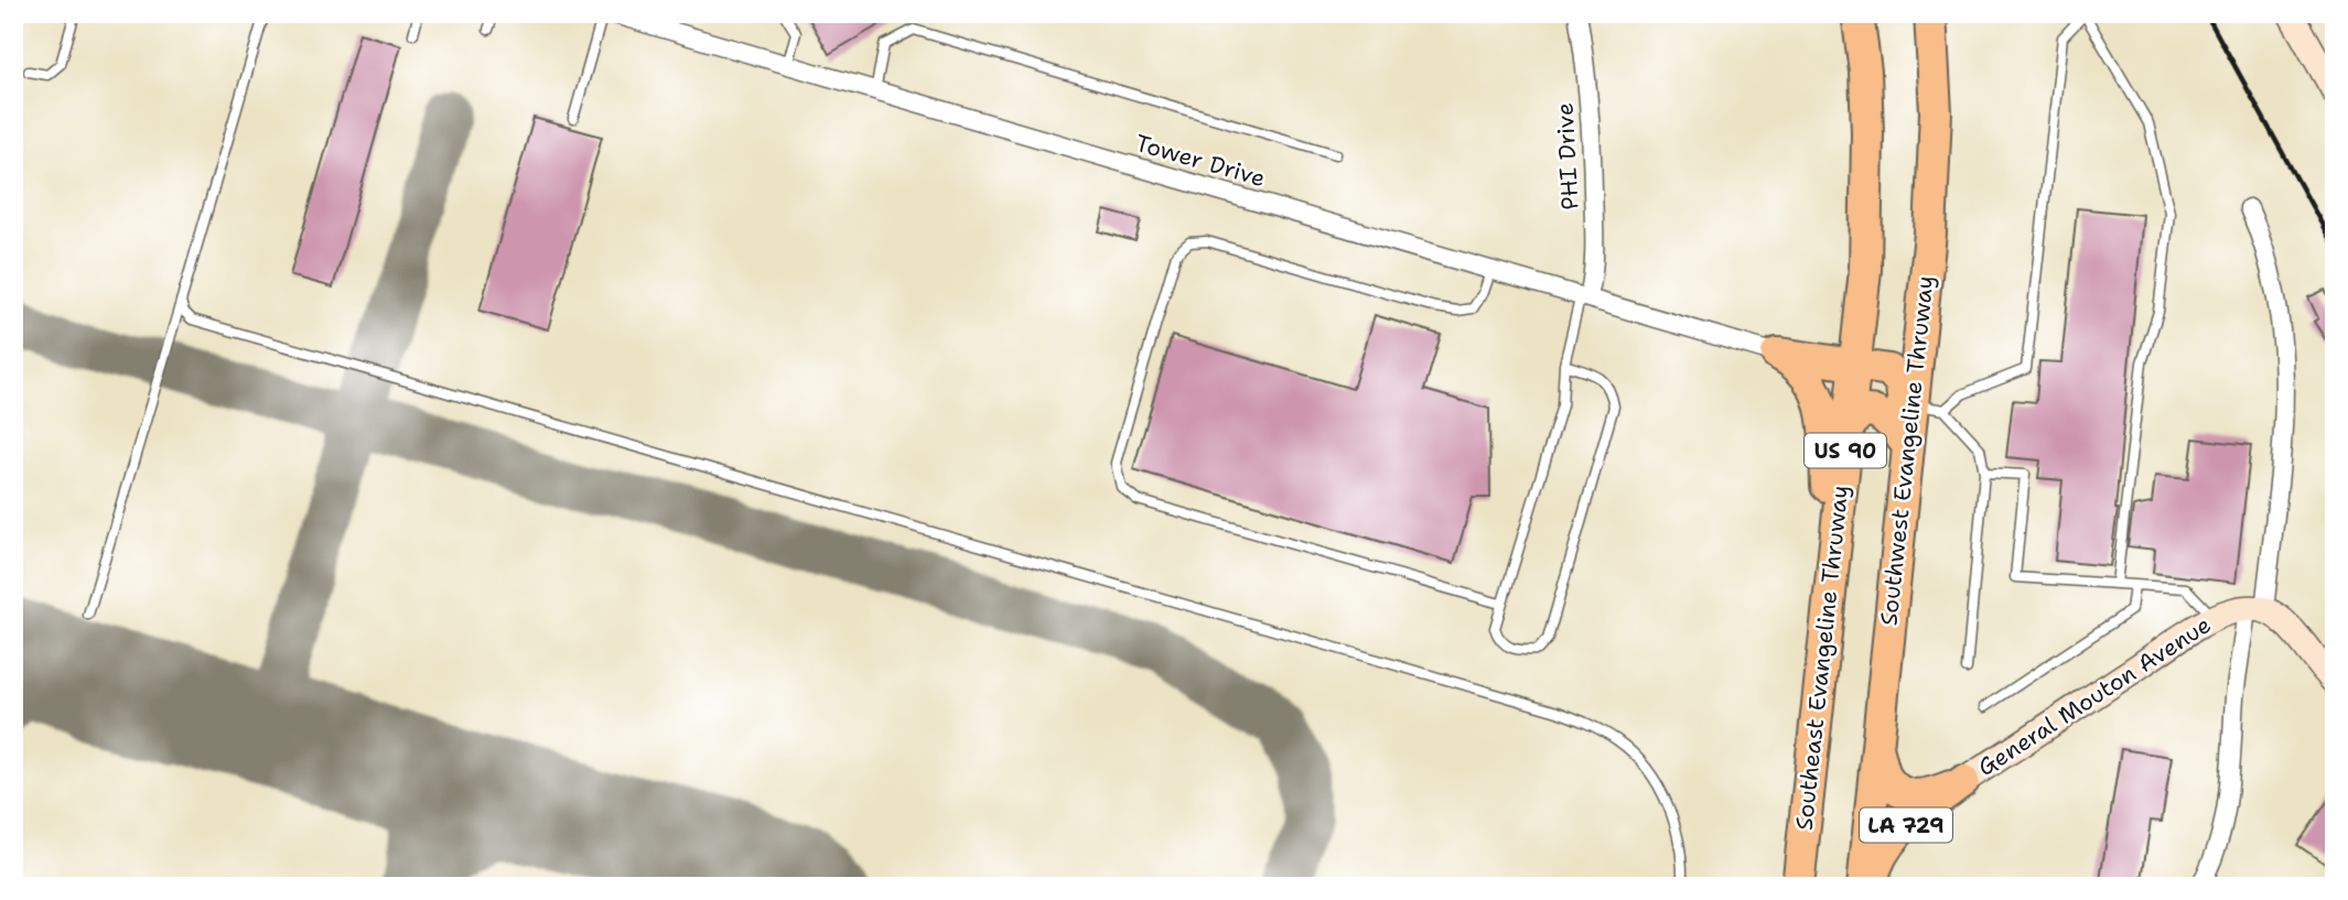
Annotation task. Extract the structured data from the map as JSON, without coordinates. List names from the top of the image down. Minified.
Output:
{"streets":{"highway":["US 90","Southwest Evangeline Thruway","Southeast Evangeline Thruway","LA 729"],"street":["PHI Drive","Tower Drive","General Mouton Avenue"]},"crossings":[["PHI Drive","Tower Drive"],["Southwest Evangeline Thruway","LA 729"],["General Mouton Avenue","LA 729"]]}
